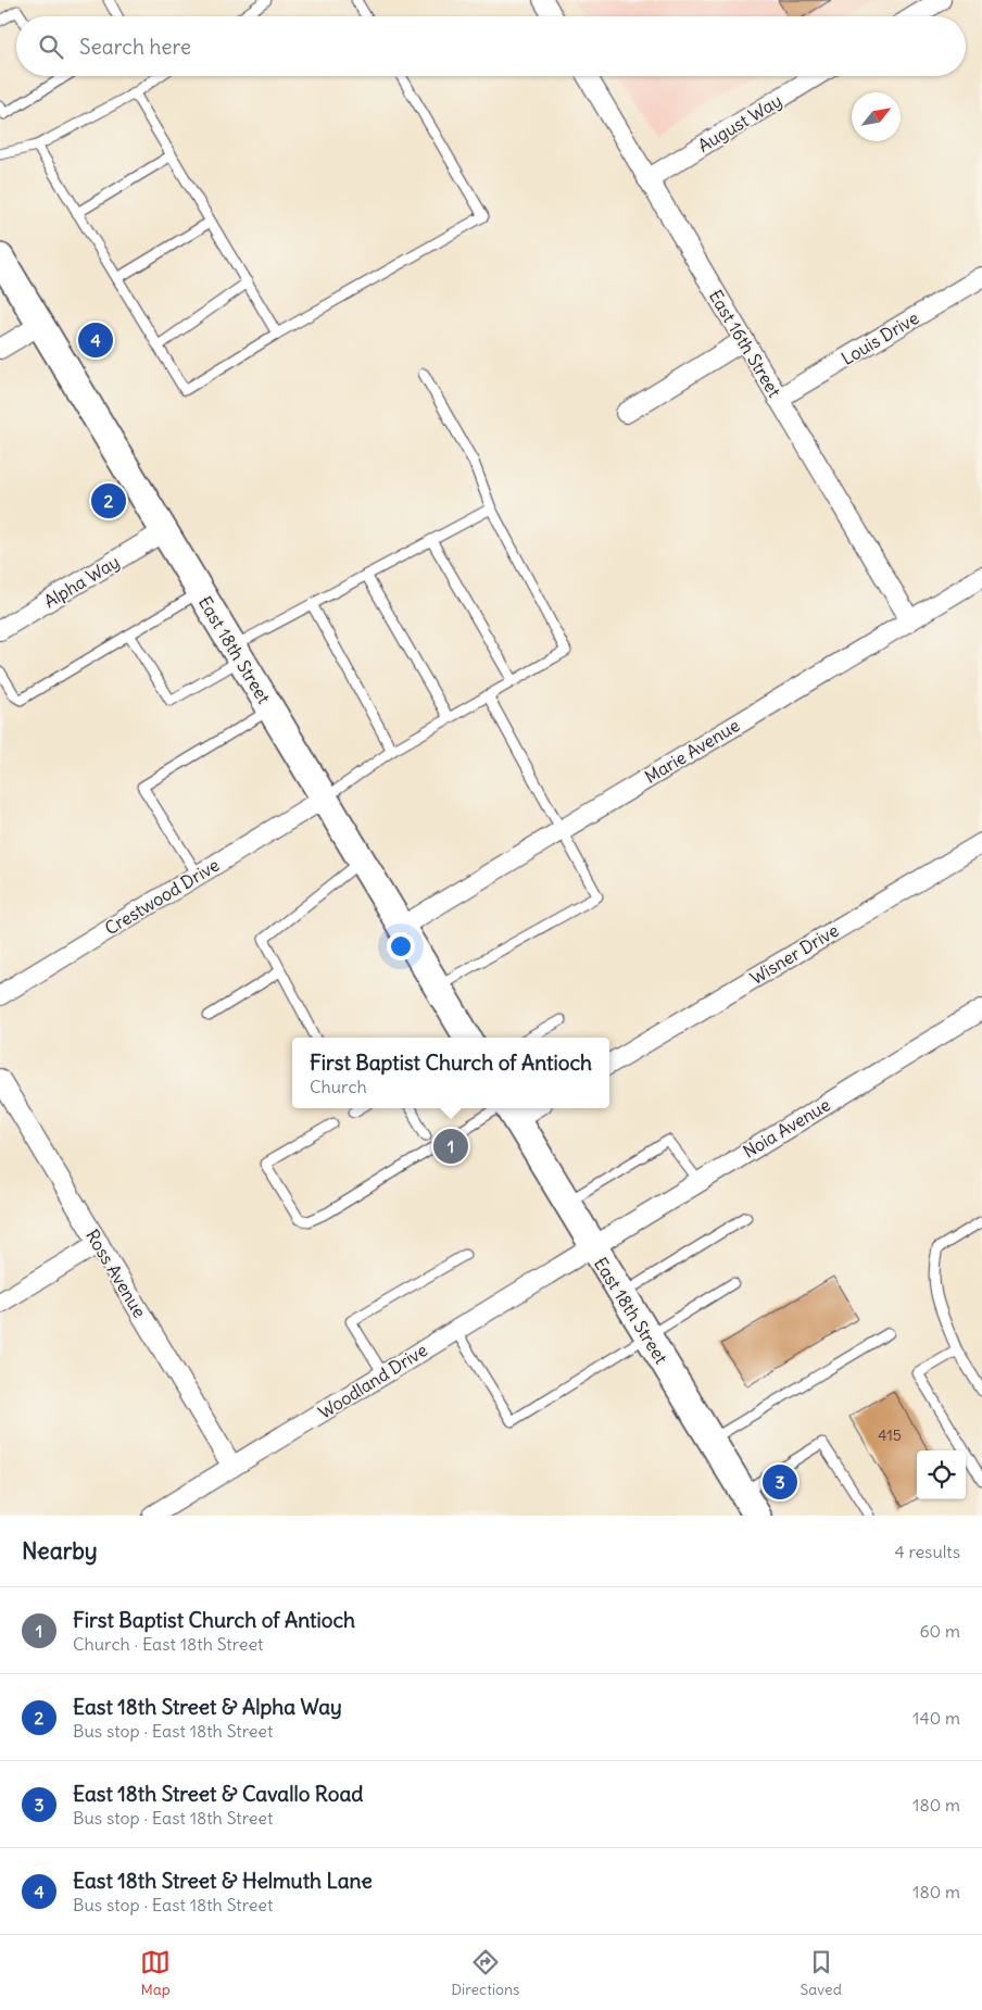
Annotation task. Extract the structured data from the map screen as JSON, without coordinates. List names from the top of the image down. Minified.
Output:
{"streets":{"main road":["East 18th Street"],"street":["August Way","Louis Drive","East 16th Street","Alpha Way","Marie Avenue","Crestwood Drive","Wisner Drive","Noia Avenue","Ross Avenue","Woodland Drive"]},"crossings":[["August Way","East 16th Street"],["Louis Drive","East 16th Street"],["East 16th Street","Marie Avenue"],["Alpha Way","East 18th Street"],["East 18th Street","Marie Avenue"],["East 18th Street","Crestwood Drive"],["East 18th Street","Noia Avenue"],["East 18th Street","Woodland Drive"],["Noia Avenue","Woodland Drive"],["Ross Avenue","Woodland Drive"]],"house_numbers":["415"],"north":"top right","page":{"search":"Search here","pins":["4","2","1","3"],"popup":["First Baptist Church of Antioch","Church"],"heading":["Nearby","4 results"],"list":[{"mark":"1","name":"First Baptist Church of Antioch","note":"Church · East 18th Street","value":"60 m"},{"mark":"2","name":"East 18th Street & Alpha Way","note":"Bus stop · East 18th Street","value":"140 m"},{"mark":"3","name":"East 18th Street & Cavallo Road","note":"Bus stop · East 18th Street","value":"180 m"},{"mark":"4","name":"East 18th Street & Helmuth Lane","note":"Bus stop · East 18th Street","value":"180 m"}],"nav":["Map","Directions","Saved"]}}
